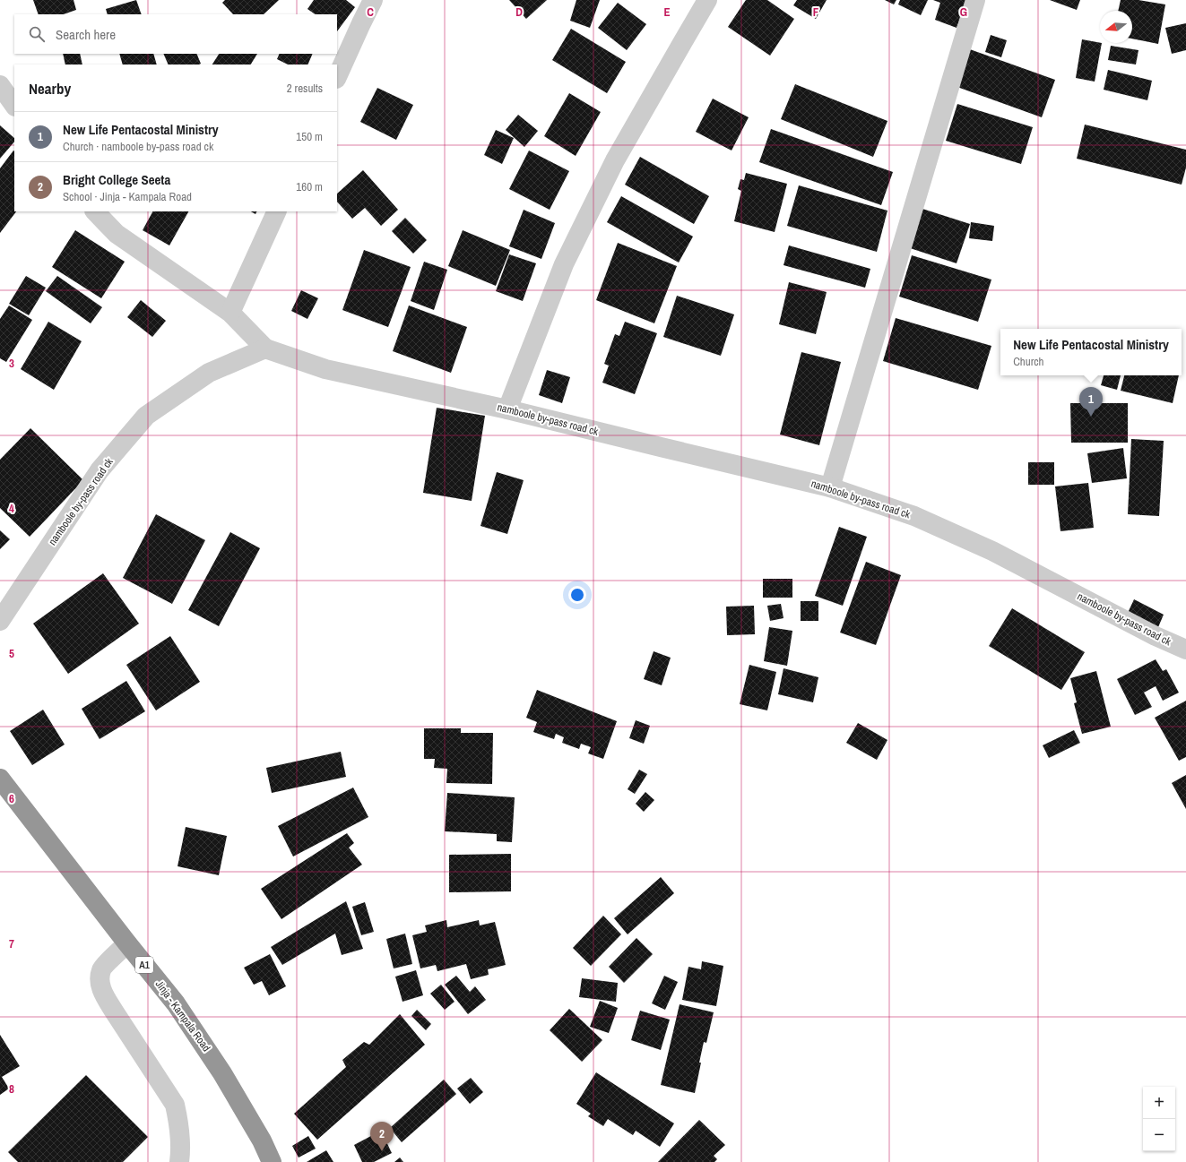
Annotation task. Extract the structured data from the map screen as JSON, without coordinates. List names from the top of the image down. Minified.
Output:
{"streets":{"highway":["A1","Jinja - Kampala Road"],"street":["namboole by-pass road ck"]},"north":"left","page":{"search":"Search here","heading":["Nearby","2 results"],"list":[{"mark":"1","name":"New Life Pentacostal Ministry","note":"Church · namboole by-pass road ck","value":"150 m"},{"mark":"2","name":"Bright College Seeta","note":"School · Jinja - Kampala Road","value":"160 m"}],"popup":["New Life Pentacostal Ministry","Church"],"pins":["1","2"],"map_buttons":["+","−"]},"grid":{"columns":["C","D","E","F","G"],"rows":["3","4","5","6","7","8"]}}
